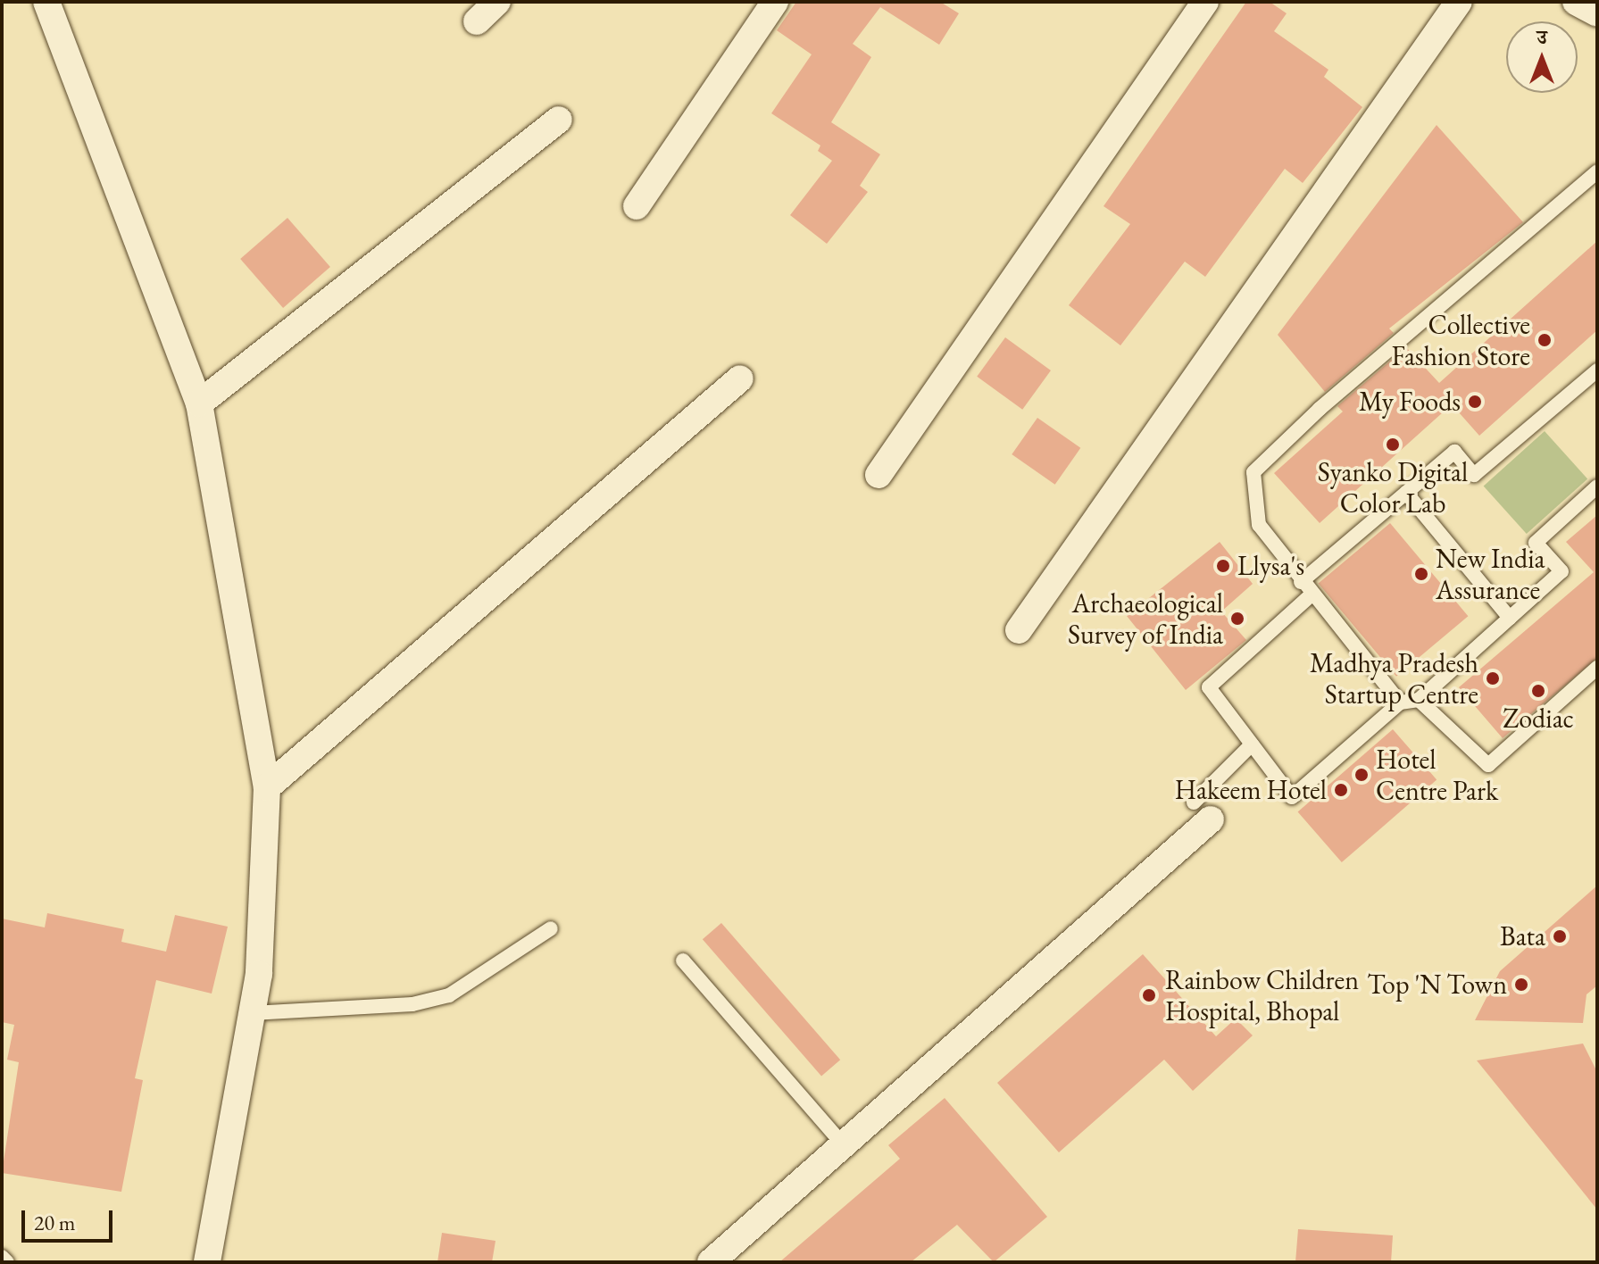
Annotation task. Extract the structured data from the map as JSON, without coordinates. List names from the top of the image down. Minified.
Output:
{"places":["Collective Fashion Store","My Foods","Syanko Digital Color Lab","Llysa's","New India Assurance","Archaeological Survey of India","Madhya Pradesh Startup Centre","Zodiac","Hotel Centre Park","Hakeem Hotel","Bata","Top 'N Town","Rainbow Children Hospital, Bhopal"],"scale_bar":"20 m","north":"top"}
